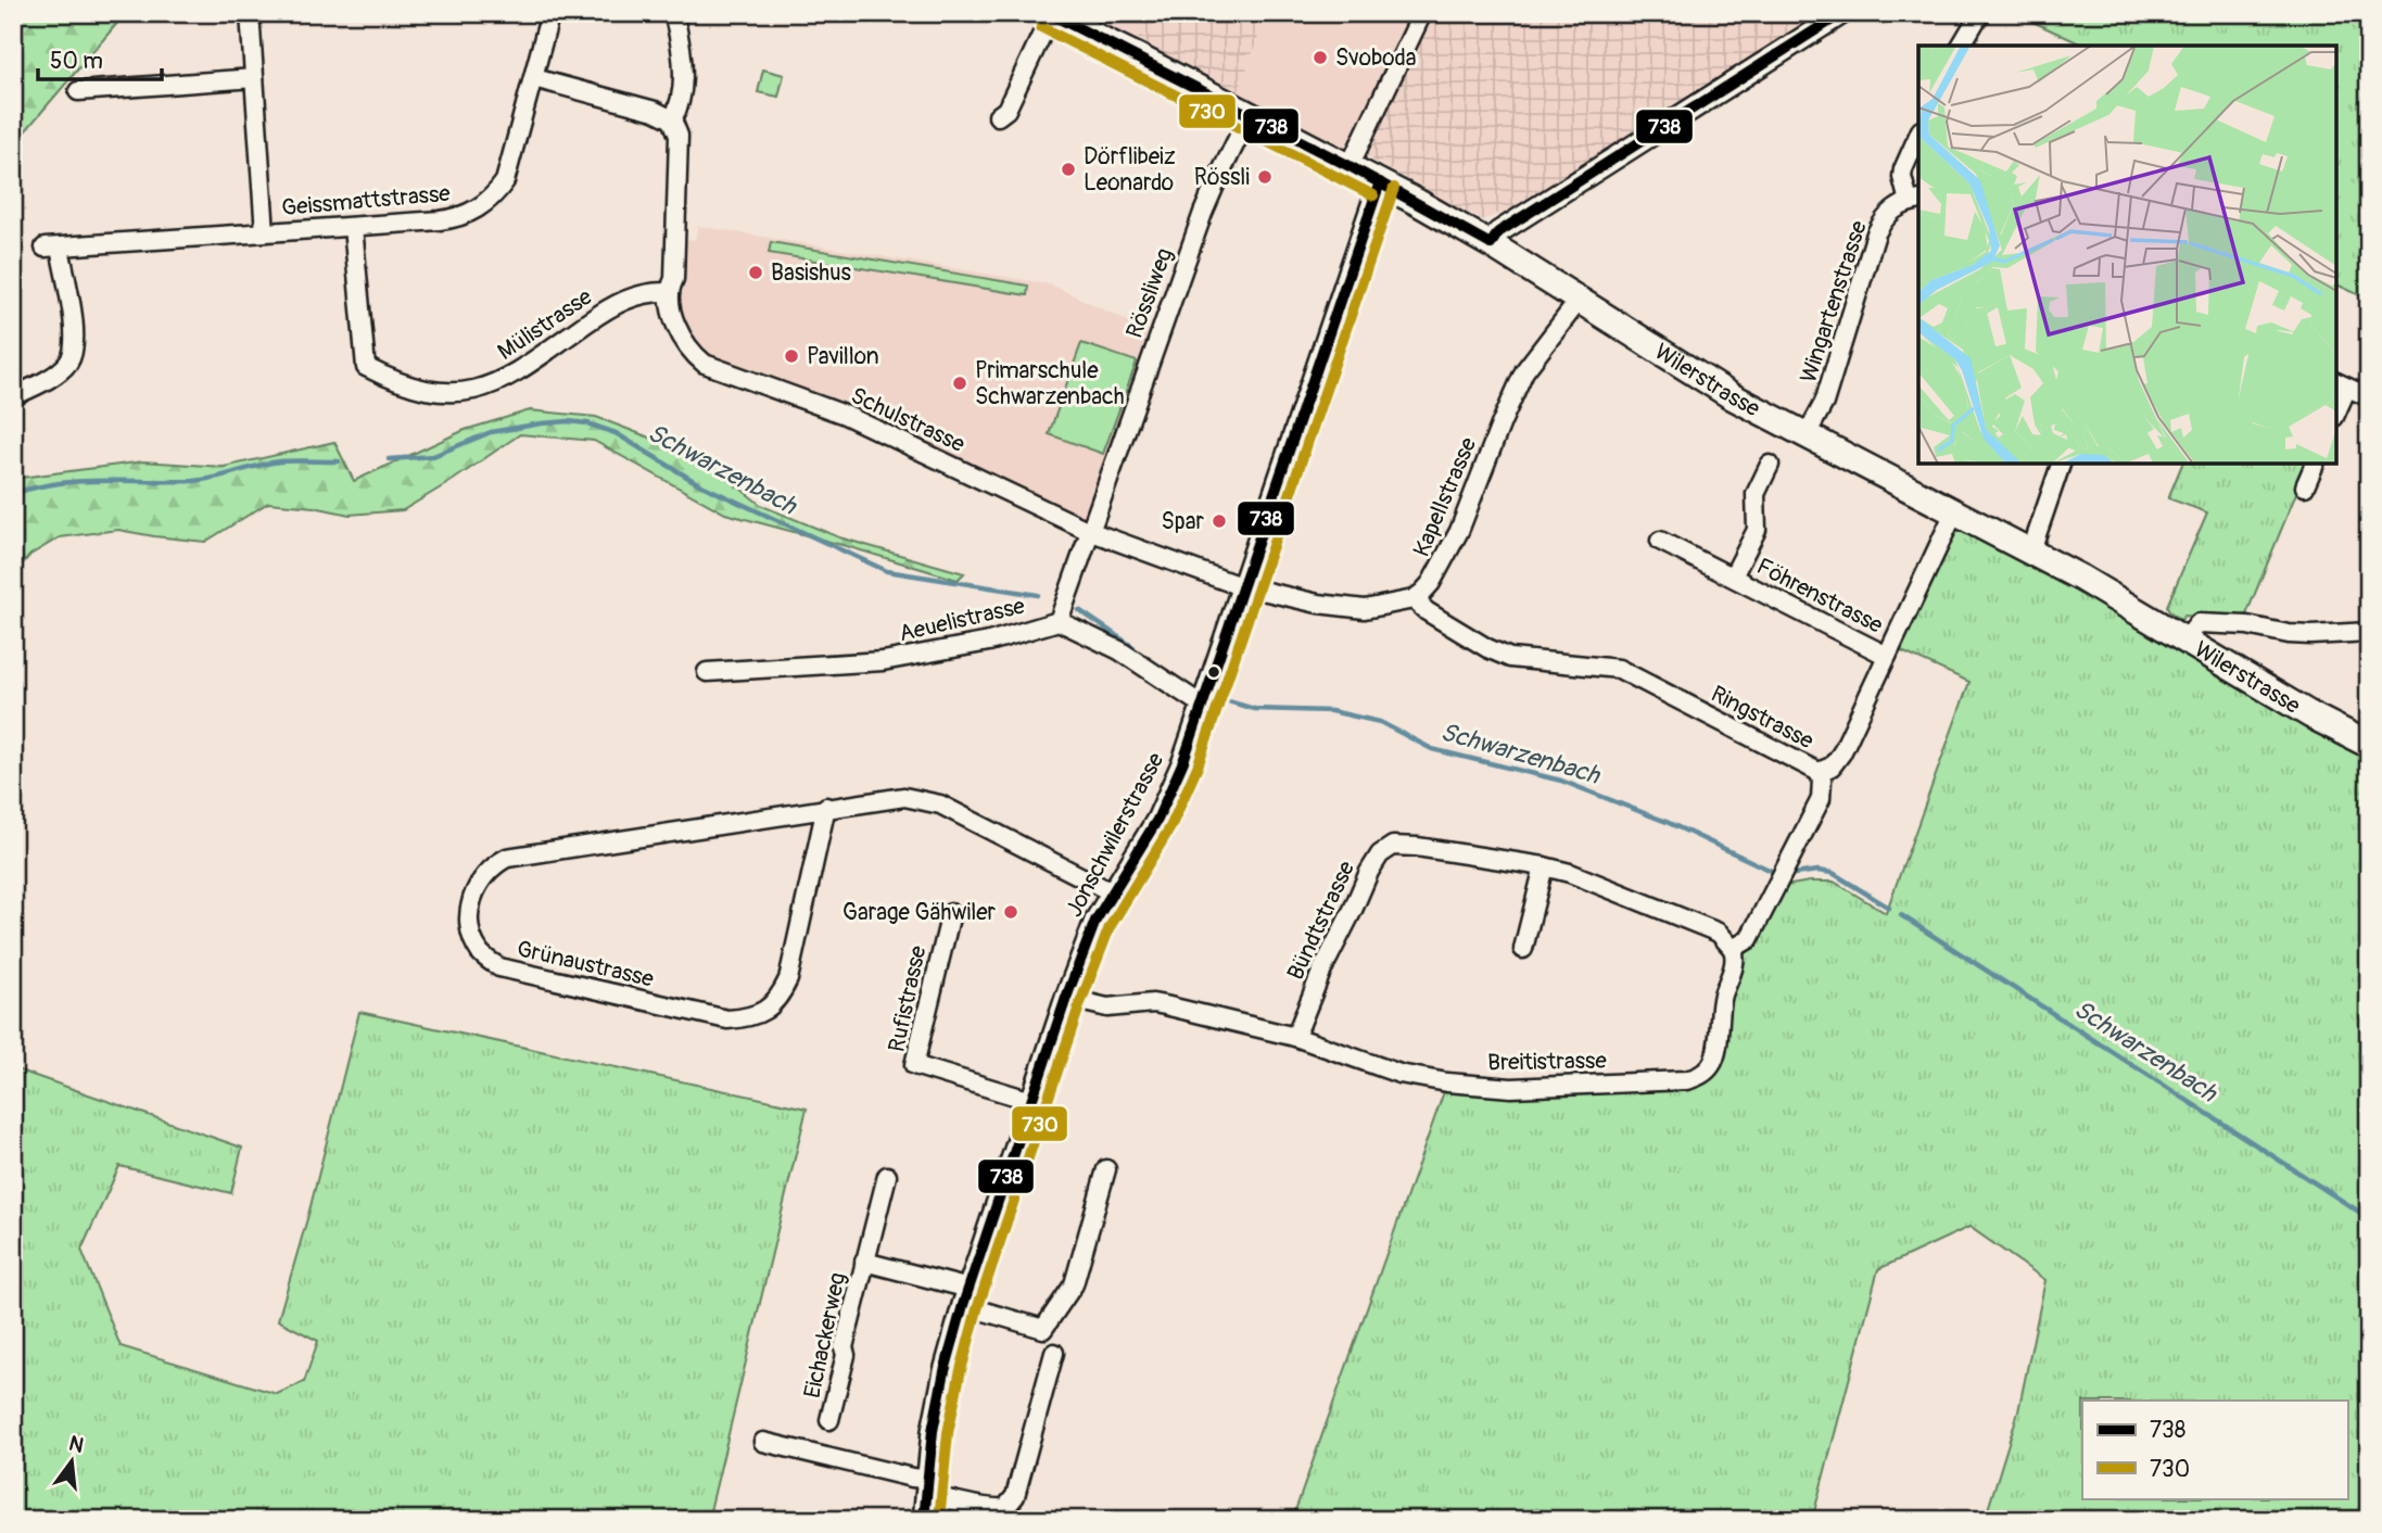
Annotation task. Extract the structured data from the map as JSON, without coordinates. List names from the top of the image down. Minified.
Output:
{"streets":{"main road":["Wilerstrasse"],"street":["Geissmattstrasse","Rössliweg","Wingartenstrasse","Mülistrasse","Schulstrasse","Kapellstrasse","Föhrenstrasse","Aeuelistrasse","Ringstrasse","Jonschwilerstrasse","Bündtstrasse","Grünaustrasse","Rufistrasse","Breitistrasse","Eichackerweg"]},"crossings":[["Geissmattstrasse","Mülistrasse"],["Rössliweg","Wilerstrasse"],["Rössliweg","Schulstrasse"],["Rössliweg","Aeuelistrasse"],["Wingartenstrasse","Wilerstrasse"],["Mülistrasse","Schulstrasse"],["Wilerstrasse","Kapellstrasse"],["Wilerstrasse","Ringstrasse"],["Wilerstrasse","Jonschwilerstrasse"],["Schulstrasse","Jonschwilerstrasse"],["Kapellstrasse","Ringstrasse"],["Föhrenstrasse","Ringstrasse"],["Aeuelistrasse","Jonschwilerstrasse"],["Jonschwilerstrasse","Grünaustrasse"],["Jonschwilerstrasse","Rufistrasse"],["Jonschwilerstrasse","Breitistrasse"],["Bündtstrasse","Breitistrasse"]],"water":["Schwarzenbach"],"places":["Svoboda","Dörflibeiz Leonardo","Rössli","Basishus","Pavillon","Primarschule Schwarzenbach","Spar","Garage Gähwiler"],"lines":["transit line 738","transit line 730"],"legend":["738","730"],"scale_bar":"50 m","north":"top"}
